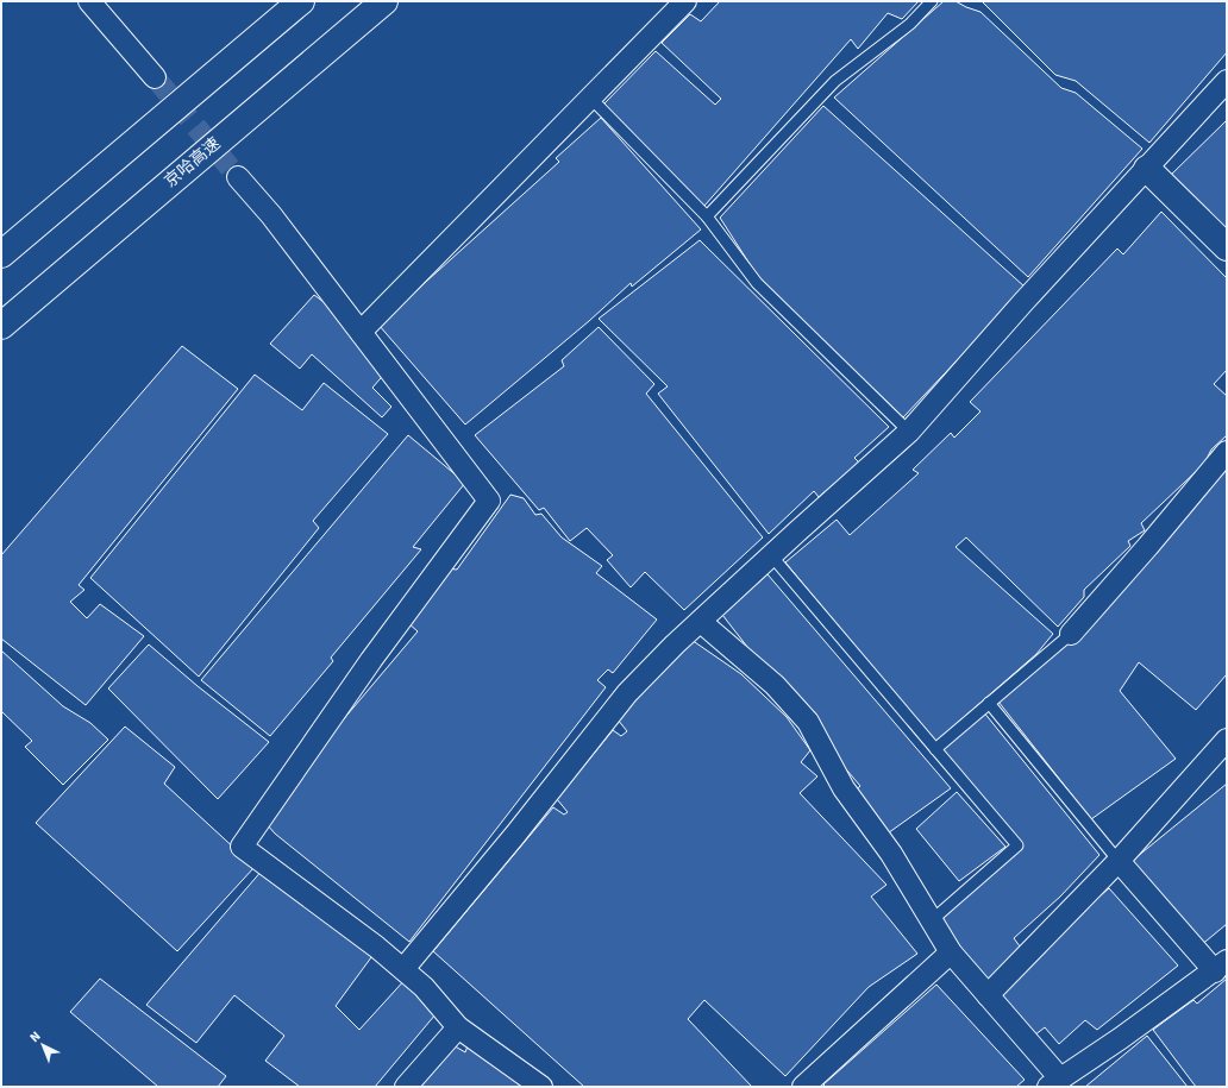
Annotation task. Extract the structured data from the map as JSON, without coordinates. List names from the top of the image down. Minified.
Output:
{"streets":{"main road":["京哈高速"]},"north":"top left"}
